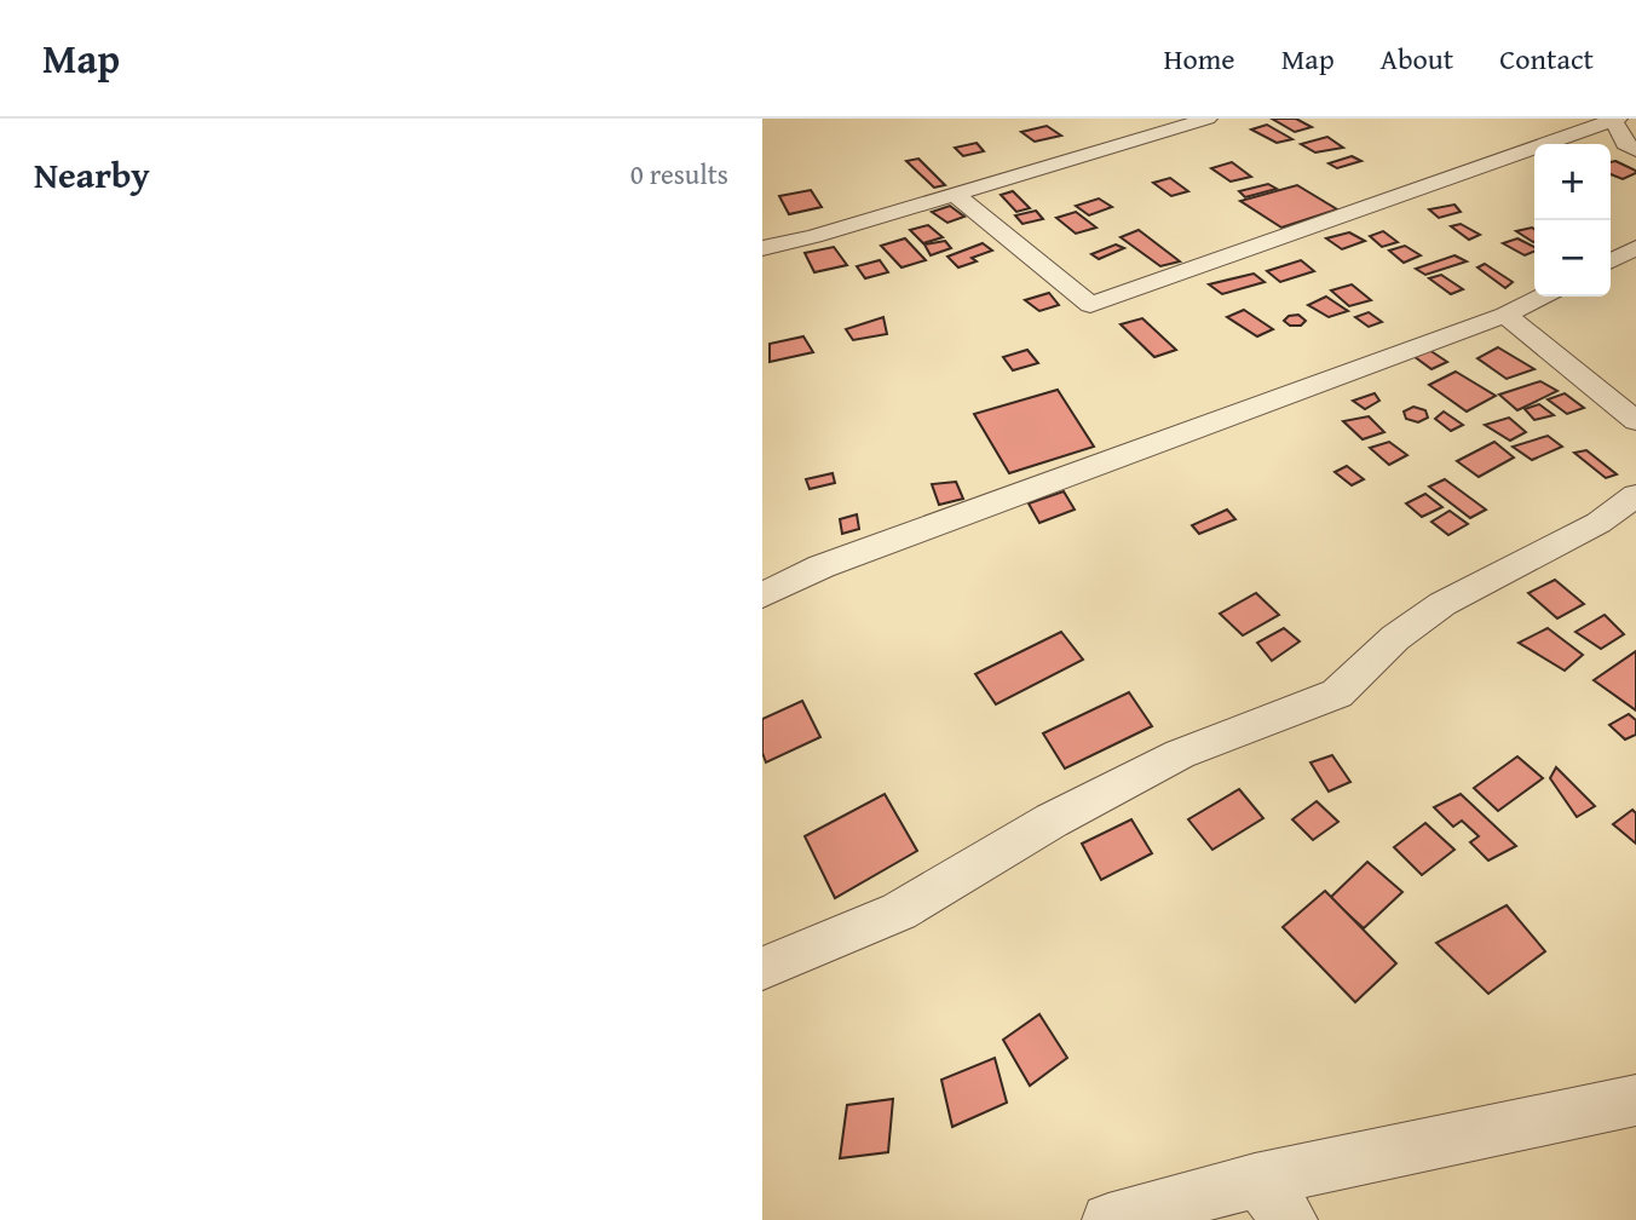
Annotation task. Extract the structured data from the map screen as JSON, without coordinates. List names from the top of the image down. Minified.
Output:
{"page":{"header":"Map","nav":["Home","Map","About","Contact"],"heading":["Nearby","0 results"],"map_buttons":["+","−"]}}
